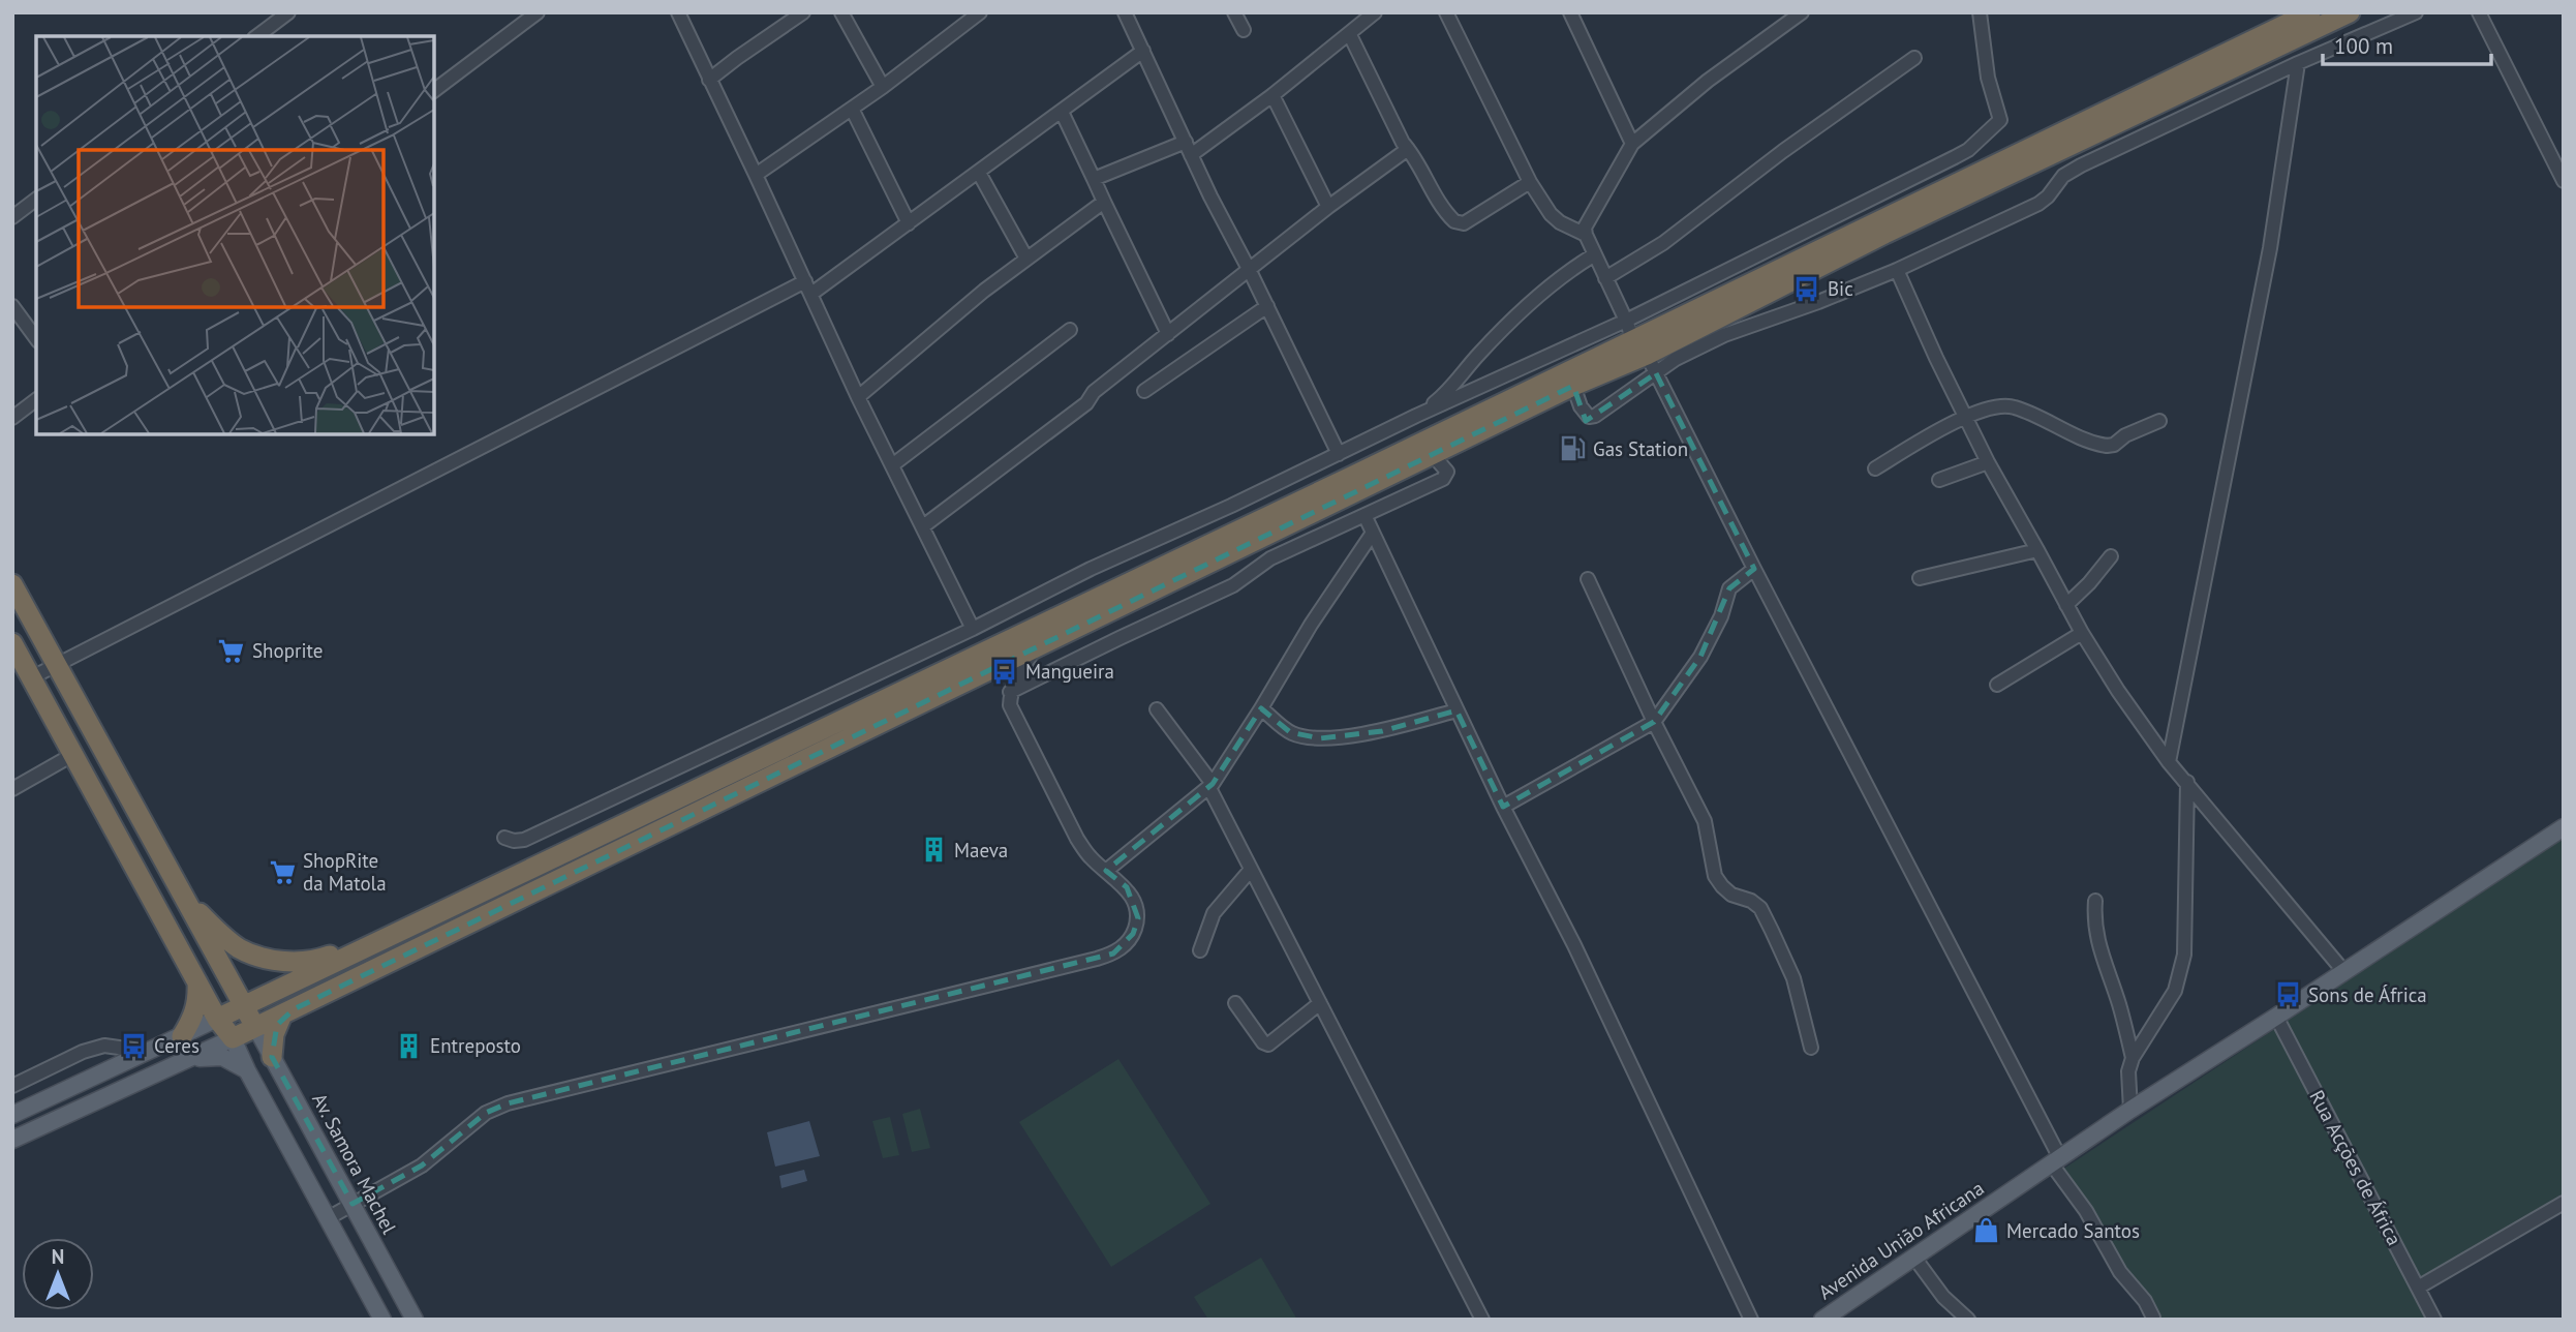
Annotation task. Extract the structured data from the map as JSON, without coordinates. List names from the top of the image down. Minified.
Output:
{"streets":{"main road":["Av. Samora Machel","Avenida União Africana"],"street":["Rua Acções de África"]},"crossings":[["Rua Acções de África","Avenida União Africana"]],"places":{"bus stop":["Bic","Mangueira","Sons de África","Ceres"],"fuel station":["Gas Station"],"supermarket":["Shoprite","ShopRite da Matola"],"building":["Maeva","Entreposto"],"shop":["Mercado Santos"]},"scale_bar":"100 m","north":"top"}
